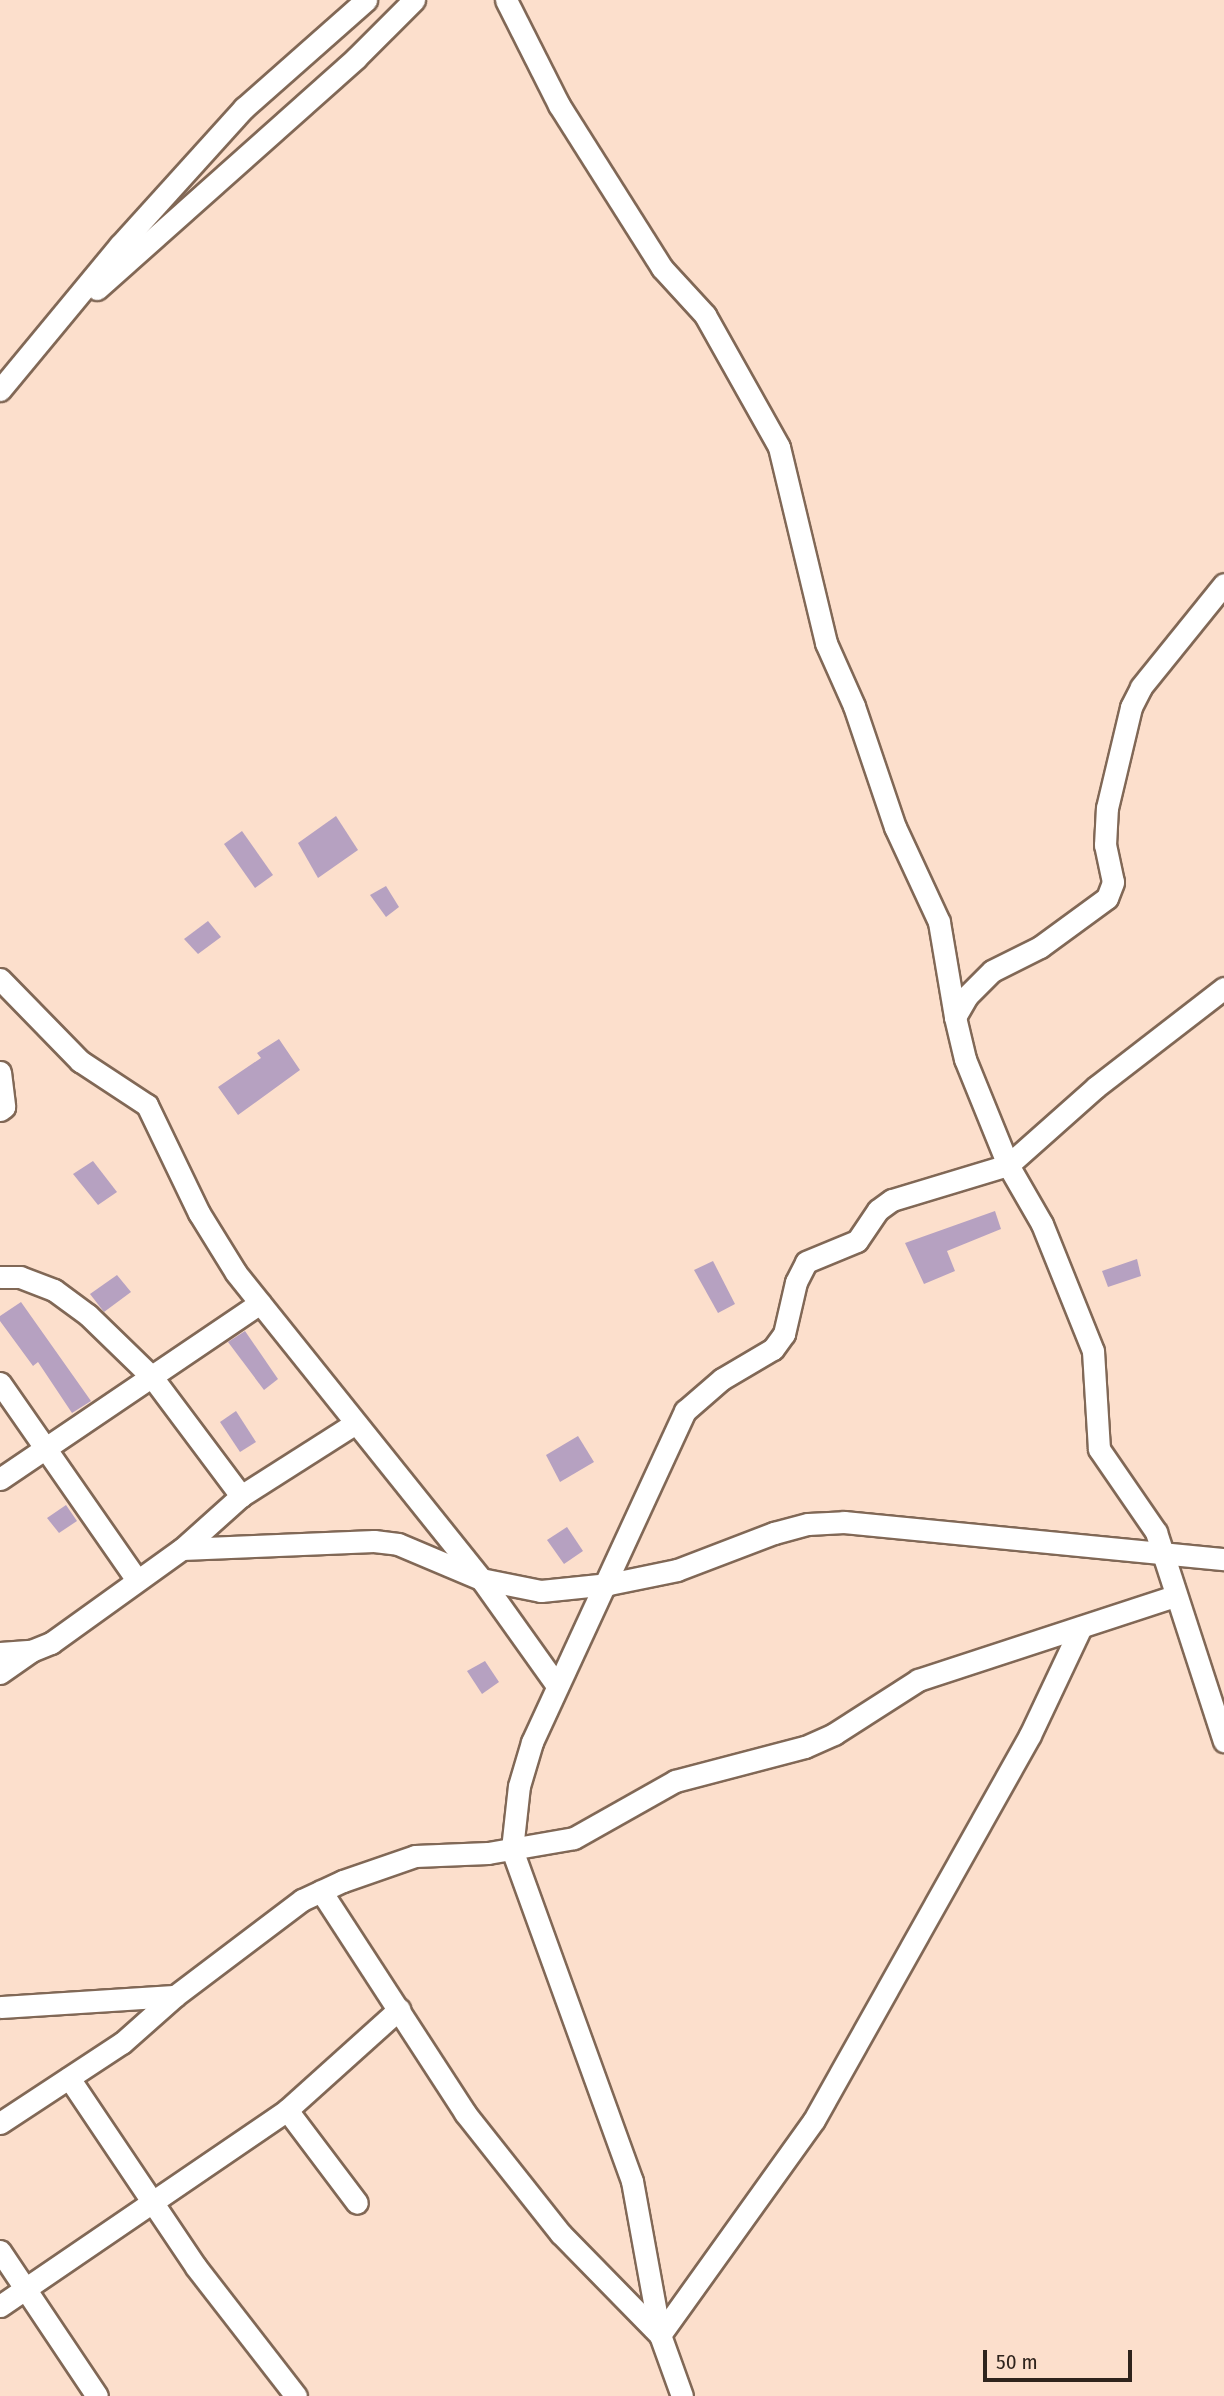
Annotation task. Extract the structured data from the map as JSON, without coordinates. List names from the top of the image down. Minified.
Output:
{"scale_bar":"50 m"}
